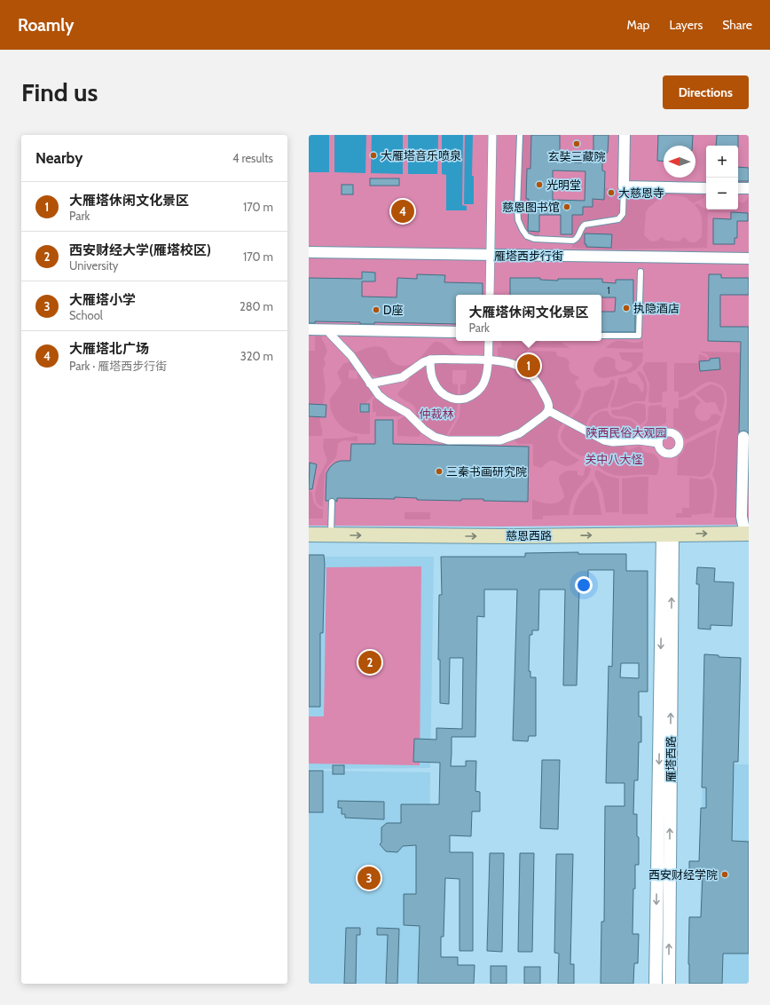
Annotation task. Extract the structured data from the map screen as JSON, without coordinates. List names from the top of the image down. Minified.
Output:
{"streets":{"main road":["慈恩西路"],"street":["雁塔西步行街","雁塔西路"]},"crossings":[["慈恩西路","雁塔西路"]],"one_way":["慈恩西路"],"parks":["仲裁林","陕西民俗大观园","关中八大怪"],"places":["玄奘三藏院","大雁塔音乐喷泉","光明堂","大慈恩寺","慈恩图书馆","执隐酒店","D座","三秦书画研究院","西安财经学院"],"house_numbers":["1"],"north":"left","page":{"header":"Roamly","nav":["Map","Layers","Share"],"buttons":"Directions","title":"Find us","heading":["Nearby","4 results"],"map_buttons":["+","−"],"list":[{"mark":"1","name":"大雁塔休闲文化景区","note":"Park","value":"170 m"},{"mark":"2","name":"西安财经大学(雁塔校区)","note":"University","value":"170 m"},{"mark":"3","name":"大雁塔小学","note":"School","value":"280 m"},{"mark":"4","name":"大雁塔北广场","note":"Park · 雁塔西步行街","value":"320 m"}],"pins":["4","1","2","3"],"popup":["大雁塔休闲文化景区","Park"]}}
